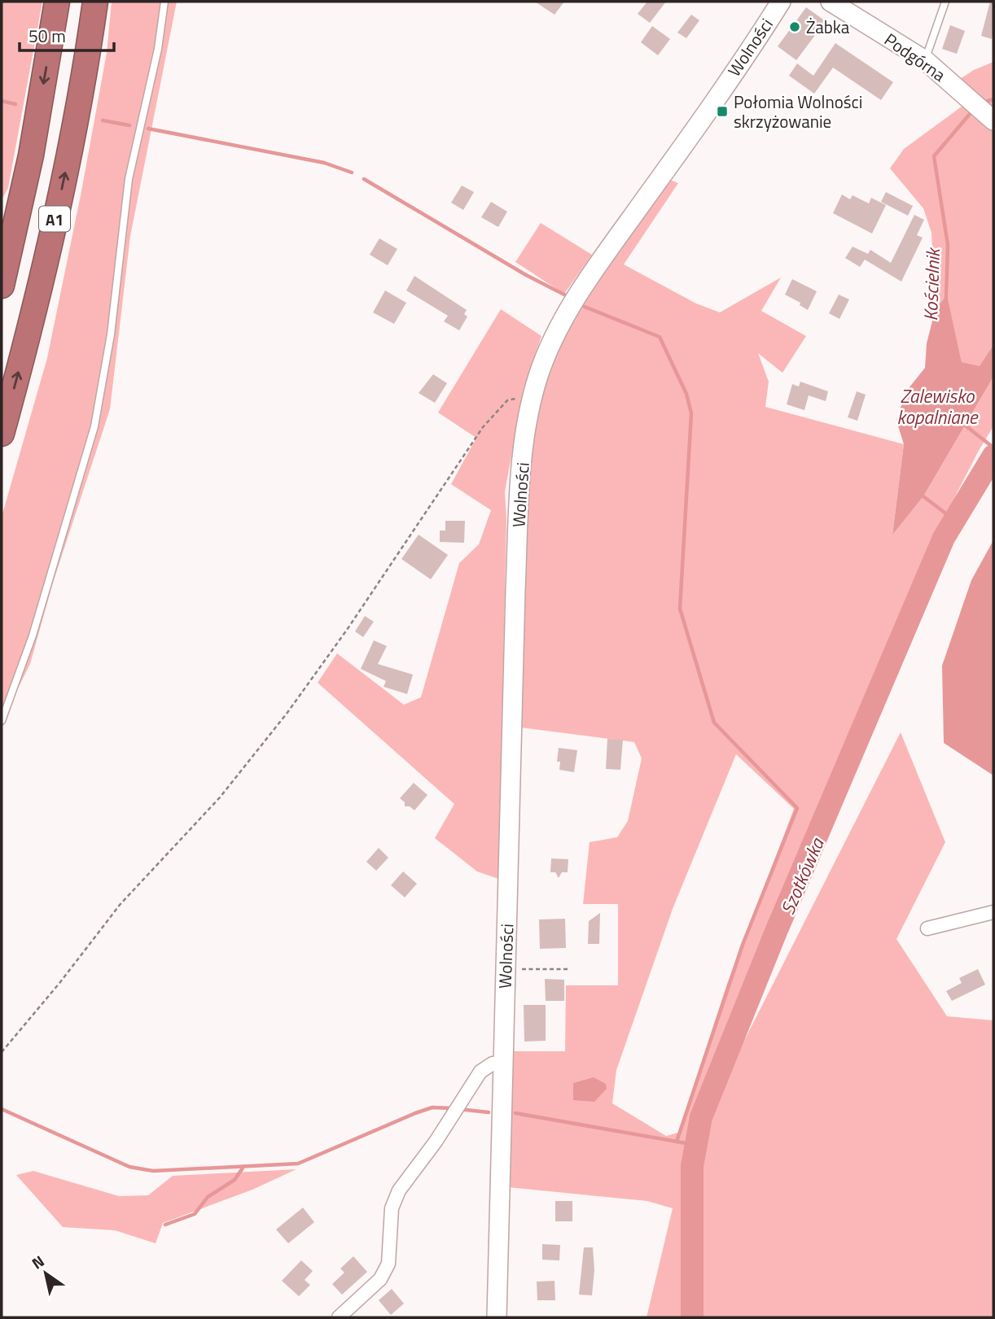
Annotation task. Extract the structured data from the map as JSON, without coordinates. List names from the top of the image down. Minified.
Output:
{"streets":{"highway":["A1"],"main road":["Wolności","Podgórna"]},"water":["Kościelnik","Zalewisko kopalniane","Szotkówka"],"places":{"other":["Żabka"],"transit":["Połomia Wolności skrzyżowanie"]},"scale_bar":"50 m","north":"top left"}
